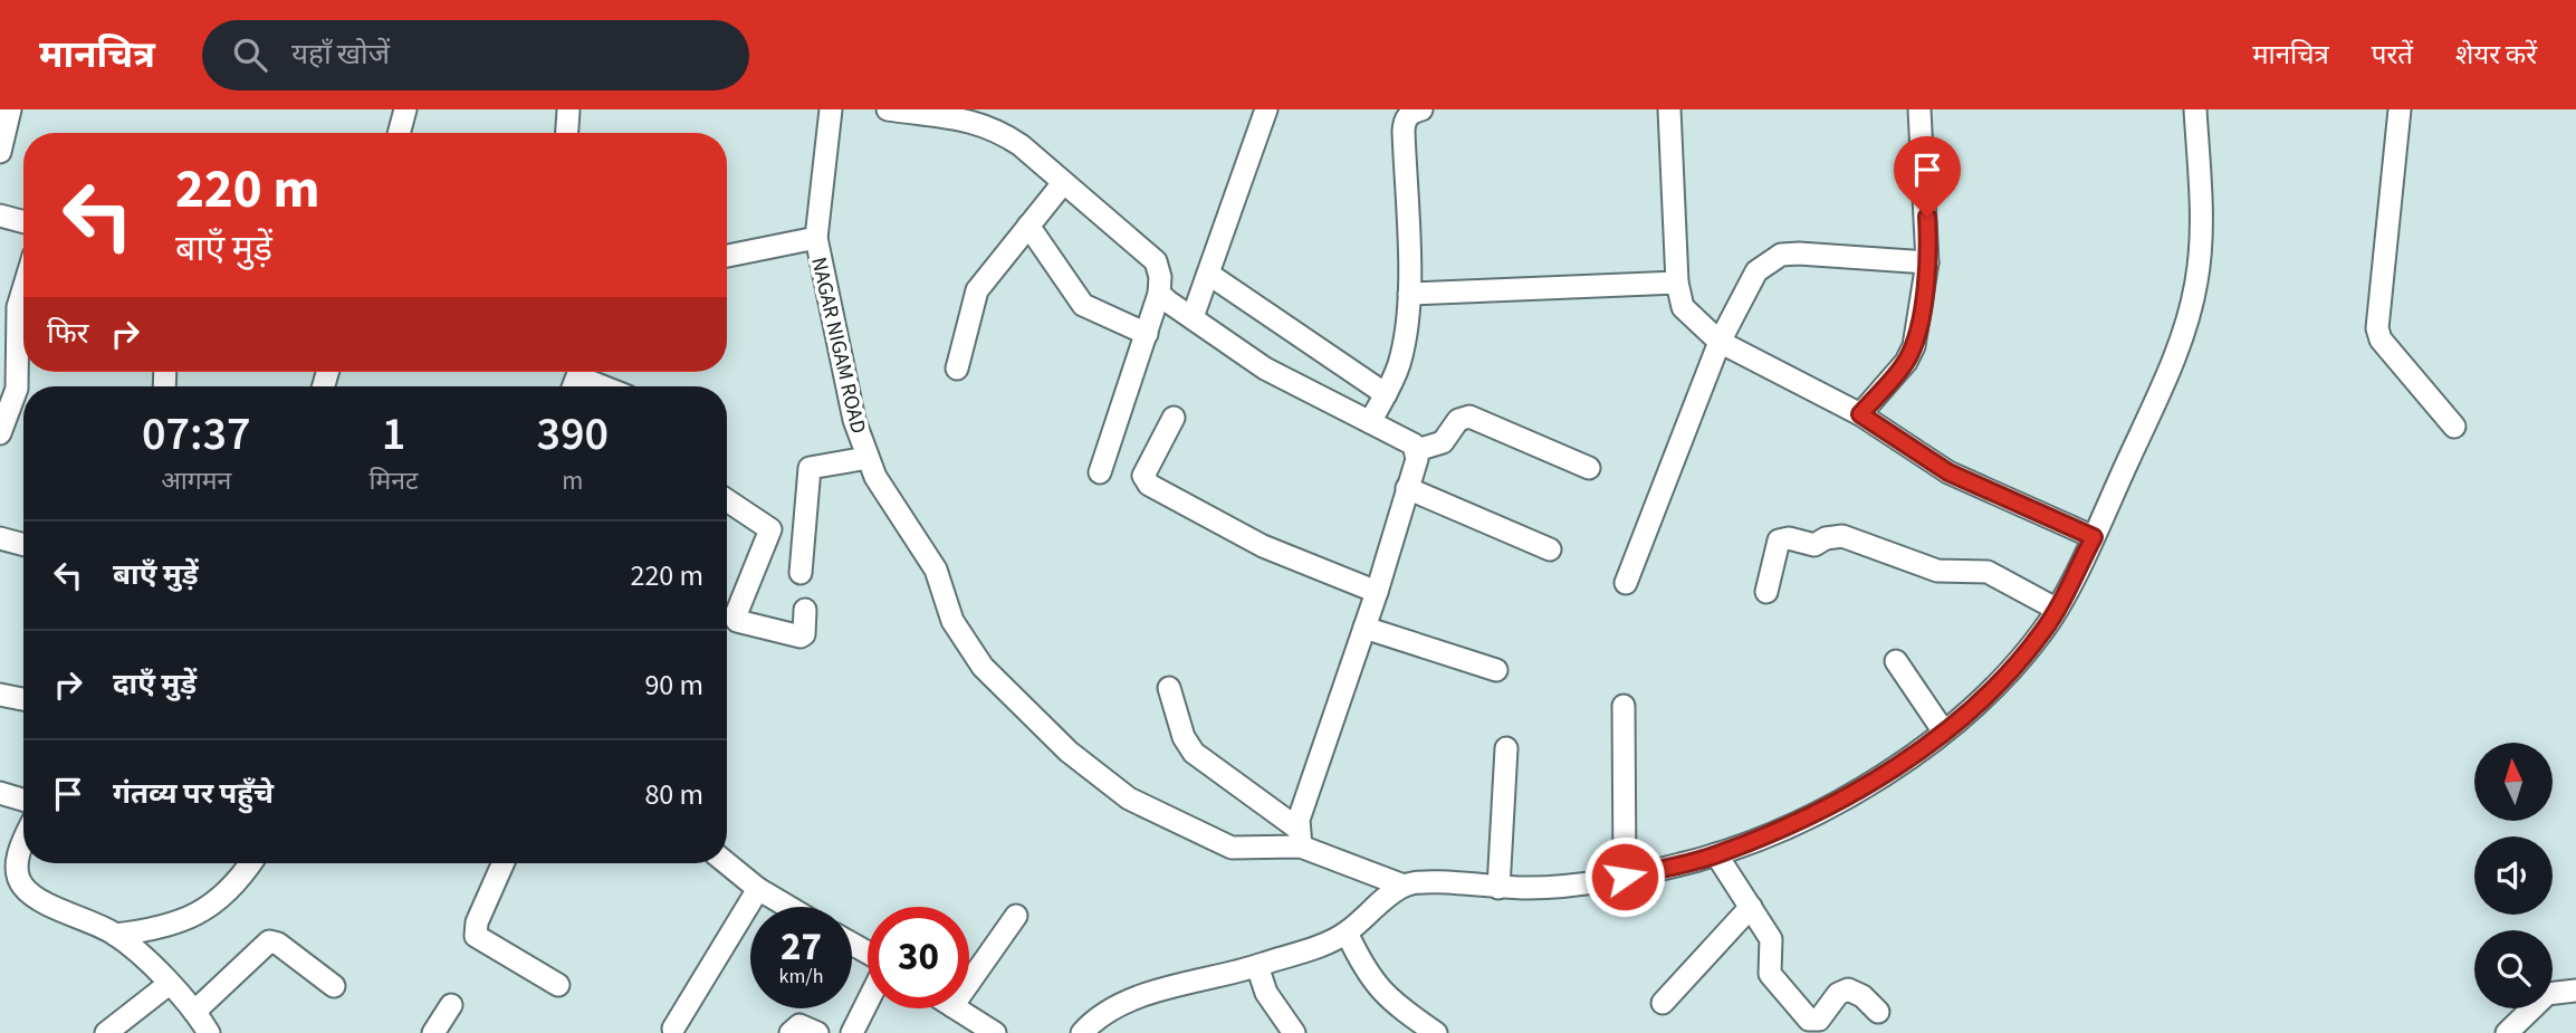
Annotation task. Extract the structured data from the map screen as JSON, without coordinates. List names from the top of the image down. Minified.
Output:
{"streets":{"street":["NAGAR NIGAM ROAD"]},"north":"top","page":{"header":"मानचित्र","search":"यहाँ खोजें","nav":["मानचित्र","परतें","शेयर करें"],"turn":["220 m","बाएँ मुड़ें"],"then":"फिर","eta":["07:37","आगमन","1","मिनट","390","m"],"list":[{"name":"बाएँ मुड़ें","value":"220 m"},{"name":"दाएँ मुड़ें","value":"90 m"},{"name":"गंतव्य पर पहुँचे","value":"80 m"}],"speed":"27 km/h","limit":"30"}}
